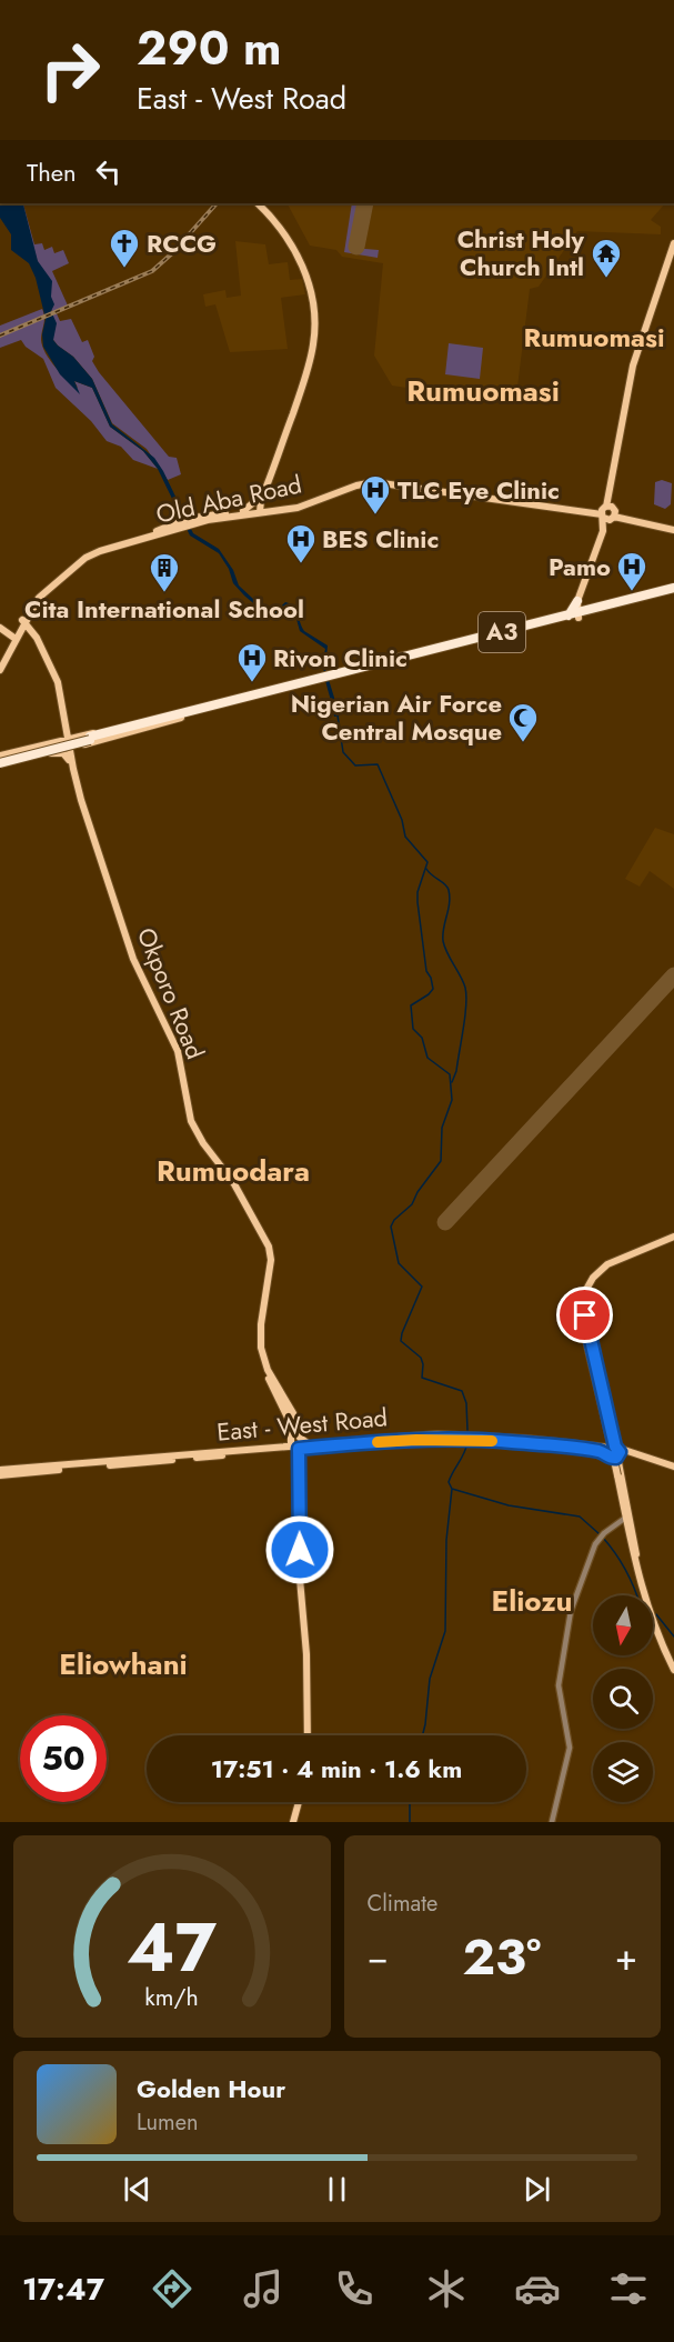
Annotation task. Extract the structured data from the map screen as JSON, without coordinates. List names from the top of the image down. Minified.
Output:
{"streets":{"highway":["A3"],"main road":["Old Aba Road","Okporo Road","East - West Road"]},"crossings":[["Old Aba Road","Okporo Road"],["Okporo Road","East - West Road"]],"districts":["Rumuomasi","Rumuomasi","Rumuodara","Eliozu","Eliowhani"],"places":{"church":["RCCG"],"temple":["Christ Holy Church Intl"],"hospital":["TLC Eye Clinic","BES Clinic","Pamo","Rivon Clinic"],"building":["Cita International School"],"mosque":["Nigerian Air Force Central Mosque"]},"north":"bottom","page":{"turn":["290 m","East - West Road"],"then":"Then","limit":"50","trip":"17:51 · 4 min · 1.6 km","tile":"Climate","heat":["−","23°","+"],"song":["Golden Hour","Lumen"],"tabs":"17:47","gauge":["47","km/h"]}}
